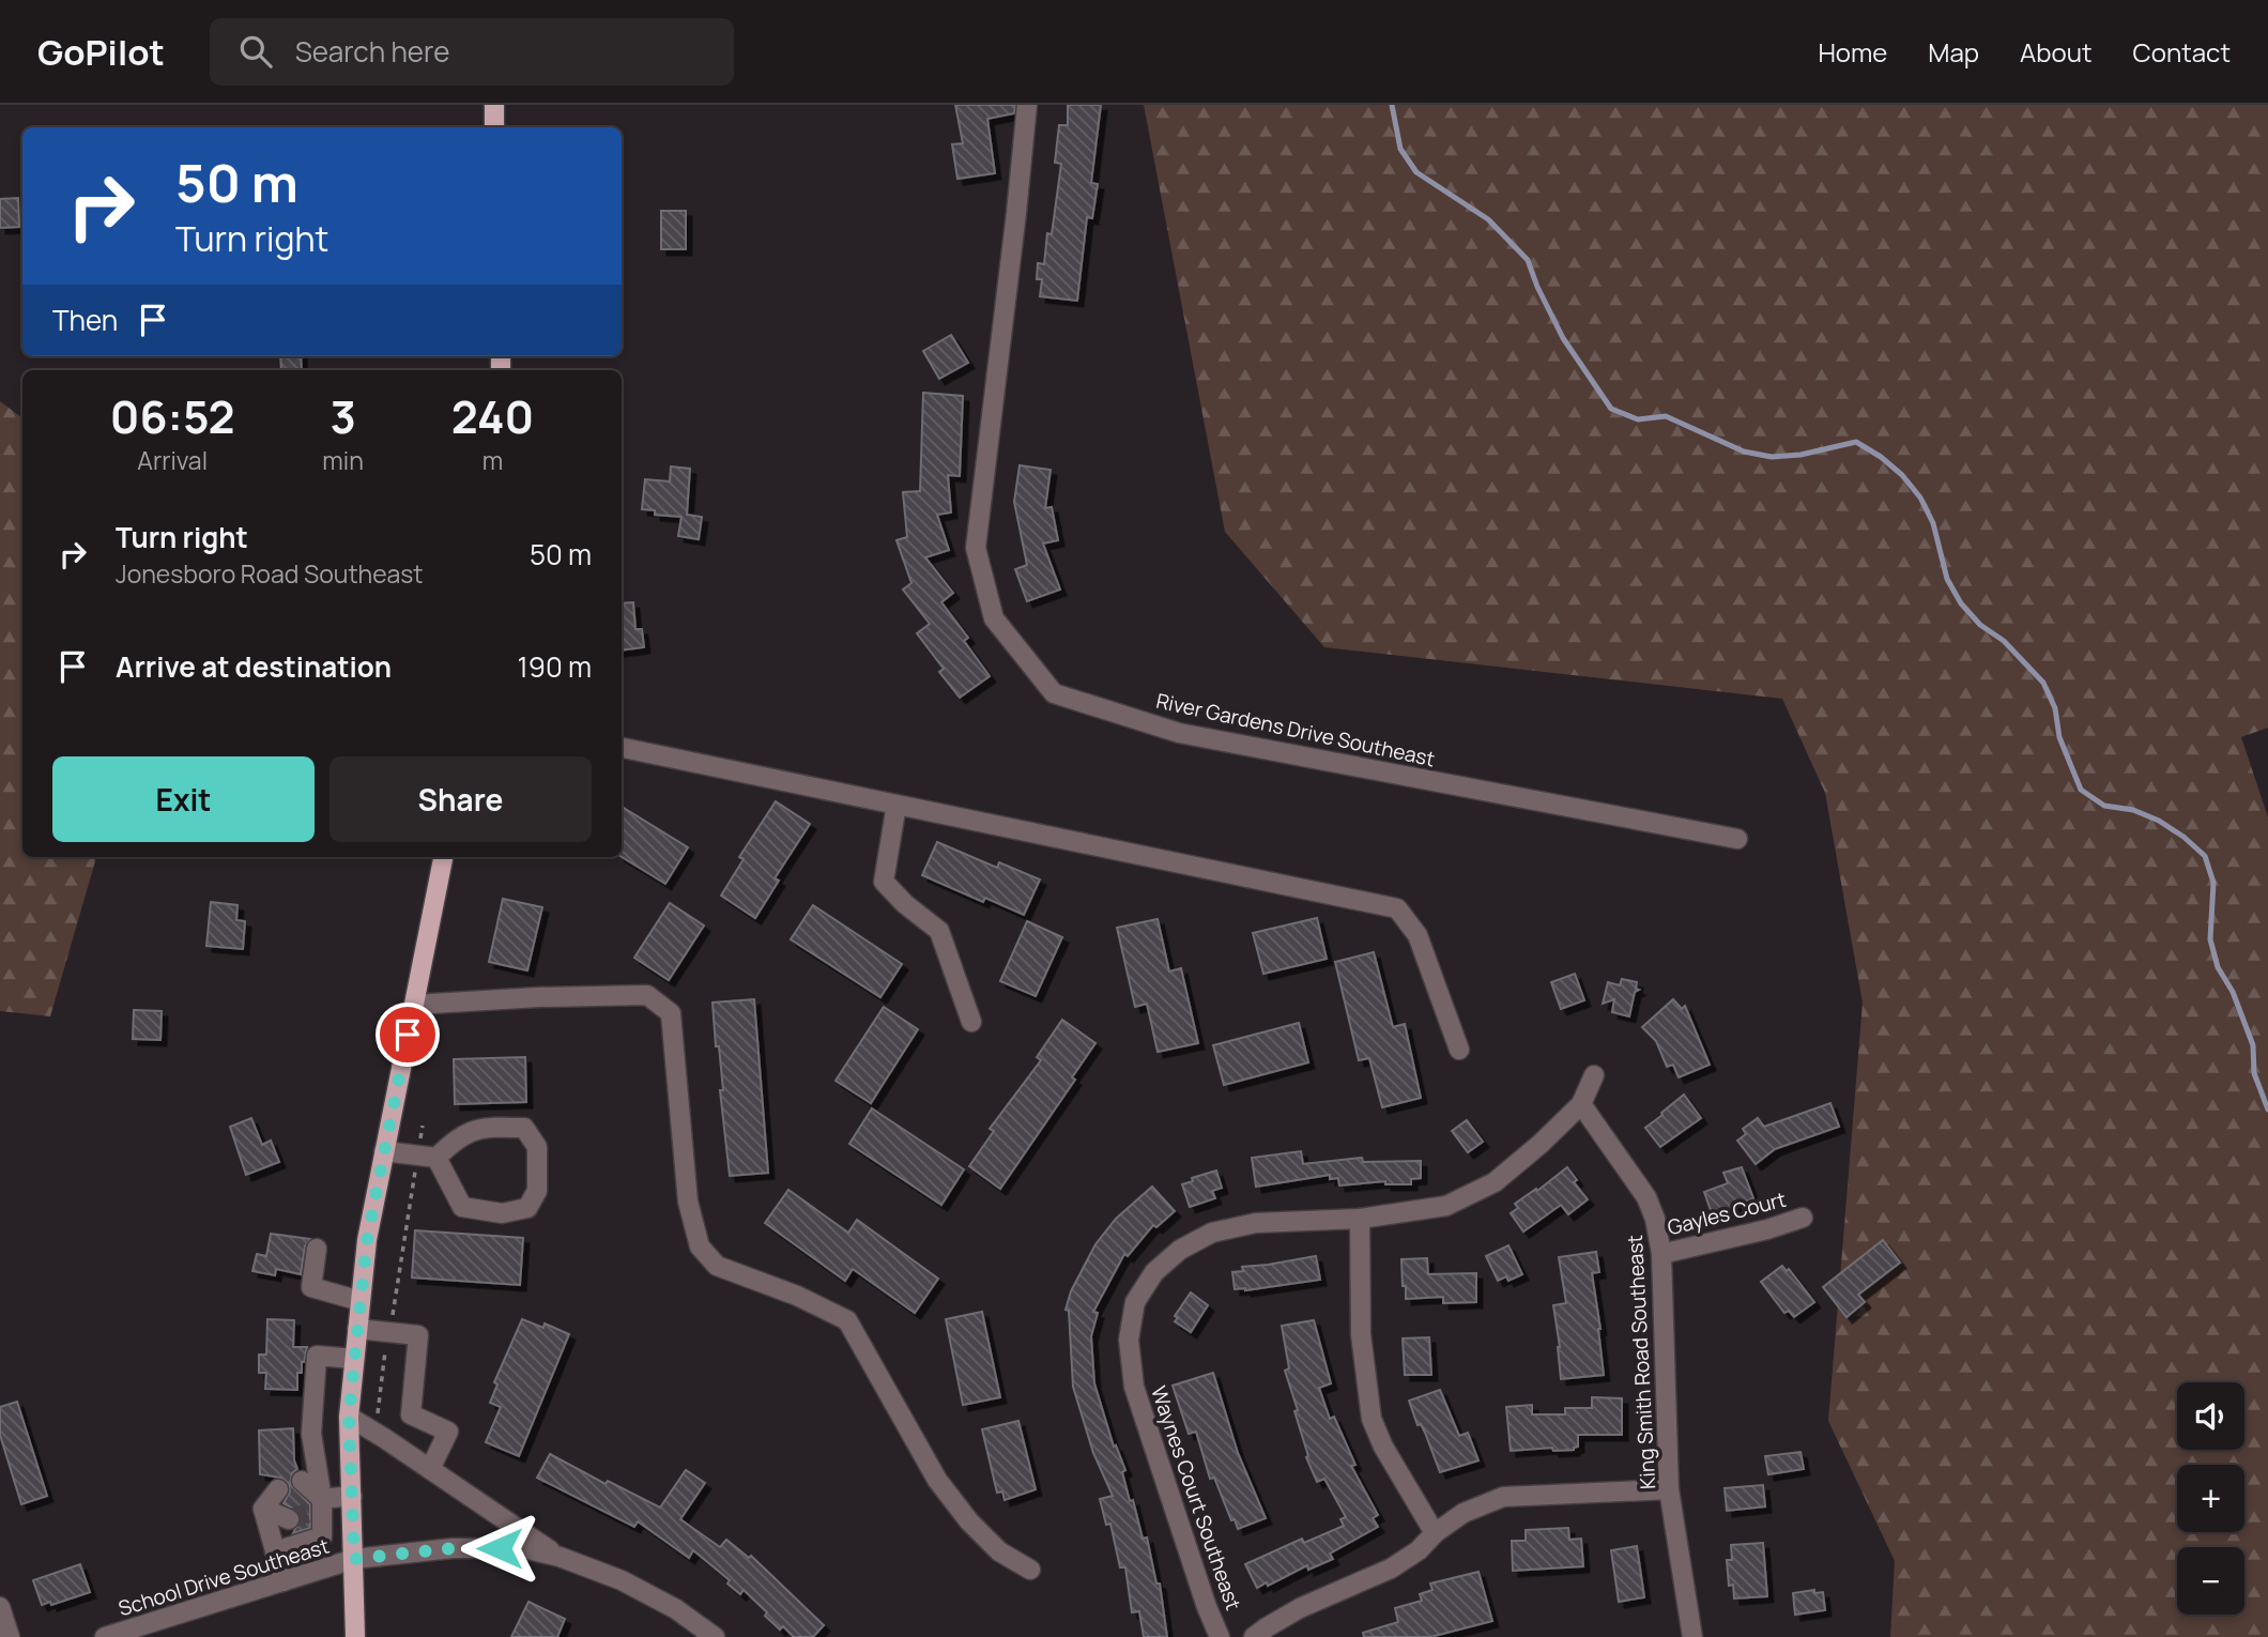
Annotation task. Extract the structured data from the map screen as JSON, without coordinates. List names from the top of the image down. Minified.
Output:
{"streets":{"street":["River Gardens Drive Southeast","Gayles Court","King Smith Road Southeast","Waynes Court Southeast","School Drive Southeast"]},"crossings":[["Gayles Court","King Smith Road Southeast"],["King Smith Road Southeast","Waynes Court Southeast"]],"page":{"header":"GoPilot","search":"Search here","nav":["Home","Map","About","Contact"],"turn":["50 m","Turn right"],"then":"Then","eta":["06:52","Arrival","3","min","240","m"],"list":[{"name":"Turn right","note":"Jonesboro Road Southeast","value":"50 m"},{"name":"Arrive at destination","value":"190 m"}],"buttons":["Exit","Share"],"map_buttons":["+","−"]}}
